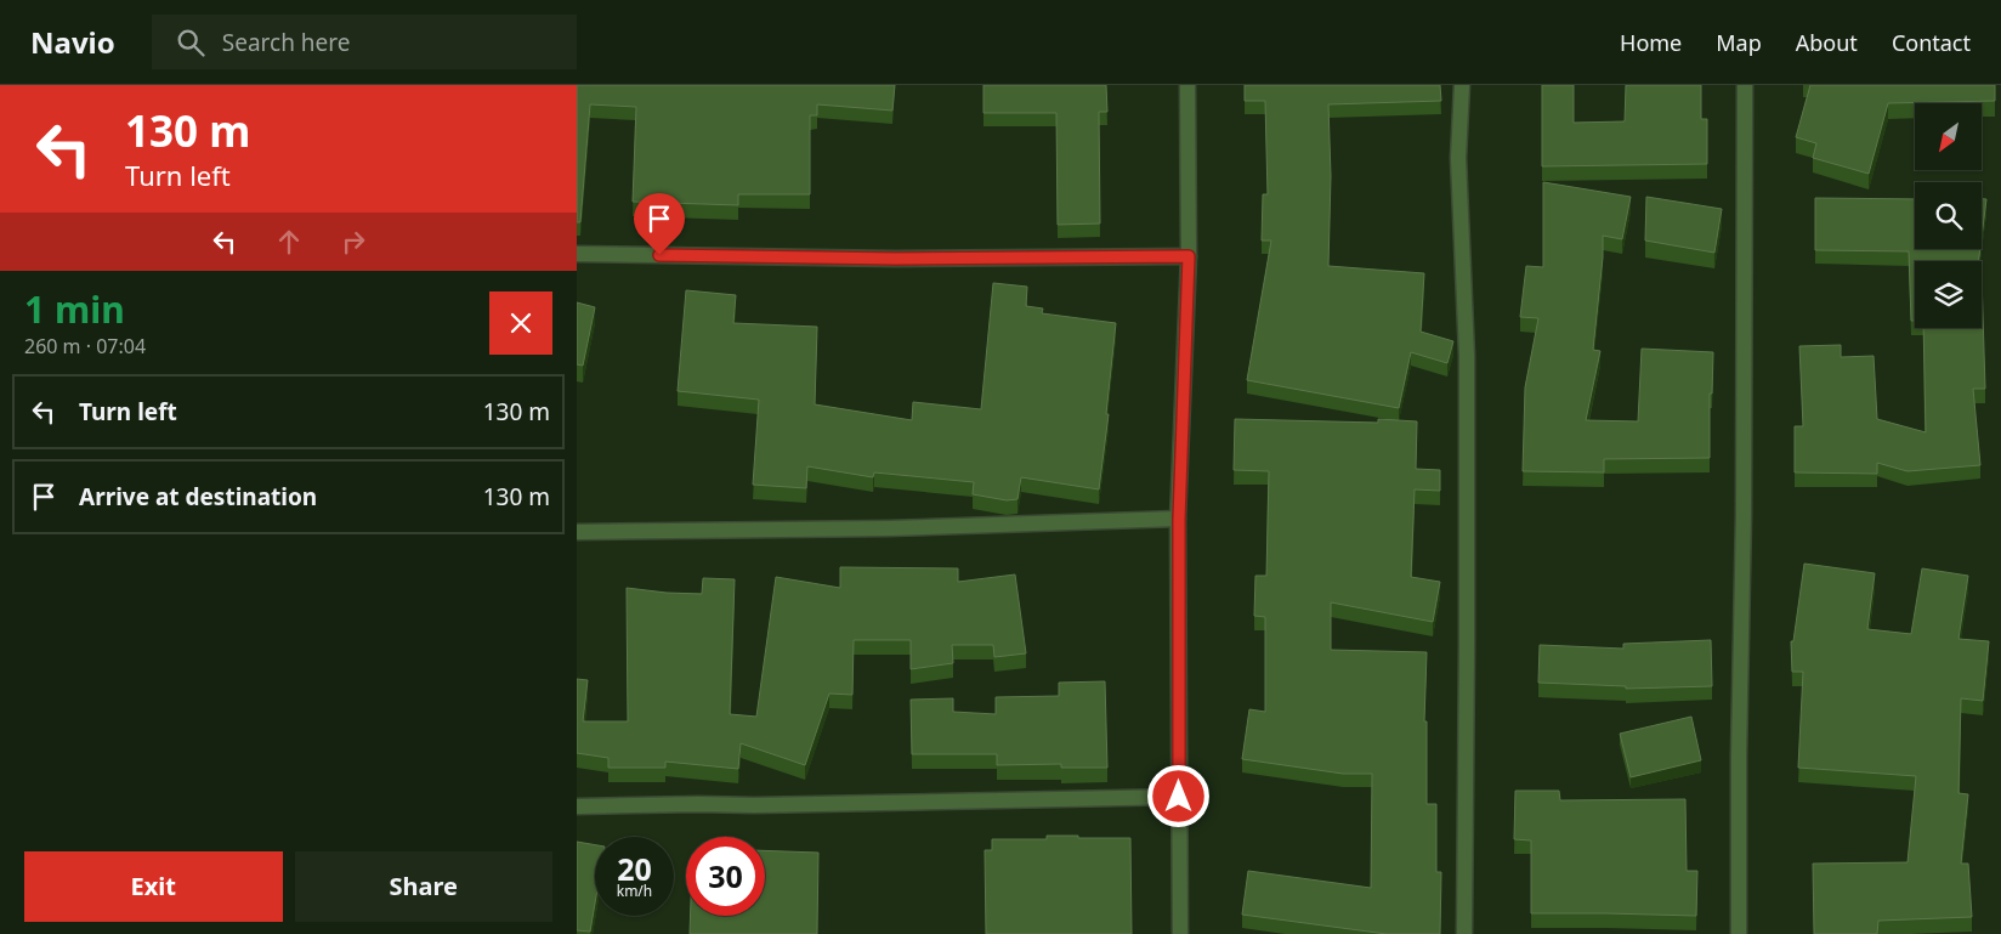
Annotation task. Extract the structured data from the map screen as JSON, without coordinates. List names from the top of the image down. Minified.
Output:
{"north":"bottom left","page":{"header":"Navio","search":"Search here","nav":["Home","Map","About","Contact"],"turn":["130 m","Turn left"],"heading":["1 min","260 m · 07:04"],"list":[{"name":"Turn left","value":"130 m"},{"name":"Arrive at destination","value":"130 m"}],"speed":"20 km/h","limit":"30","buttons":["Exit","Share"]}}
